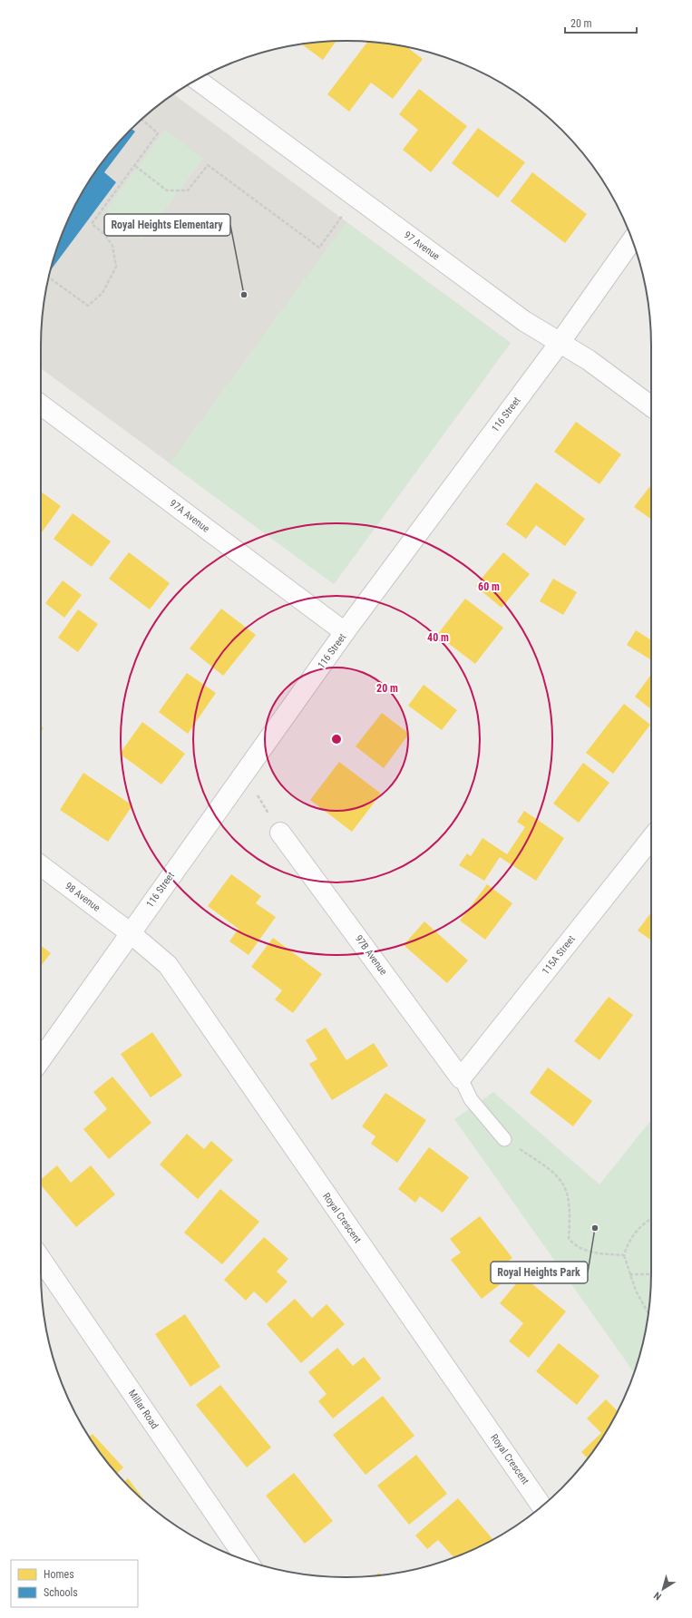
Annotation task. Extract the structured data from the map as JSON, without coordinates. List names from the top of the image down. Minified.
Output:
{"streets":{"street":["97 Avenue","116 Street","97A Avenue","98 Avenue","97B Avenue","115A Street","Royal Crescent","Millar Road"]},"crossings":[["97 Avenue","116 Street"],["116 Street","97A Avenue"],["116 Street","98 Avenue"],["116 Street","Royal Crescent"],["98 Avenue","Royal Crescent"],["97B Avenue","115A Street"]],"places":["Royal Heights Elementary","Royal Heights Park"],"legend":["Homes","Schools"],"scale_bar":"20 m","north":"bottom left","rings":["60 m","40 m","20 m"]}
